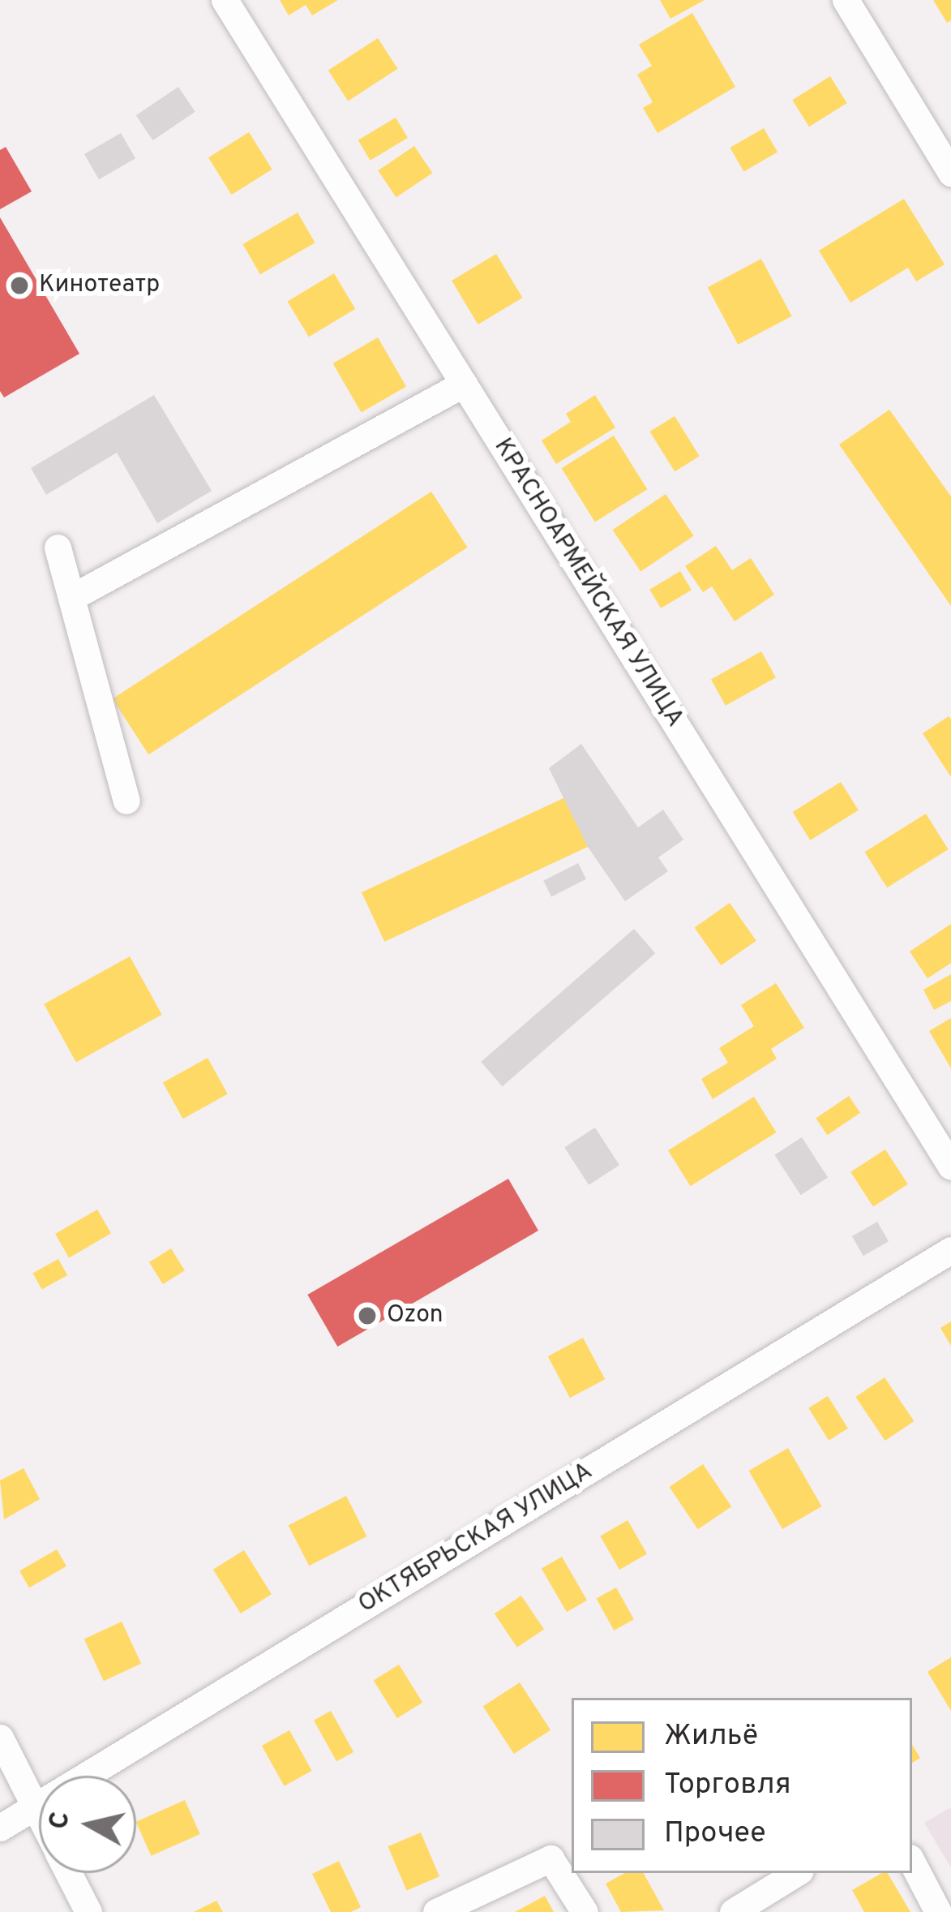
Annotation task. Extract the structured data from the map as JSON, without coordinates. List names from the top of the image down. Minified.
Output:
{"streets":{"street":["КРАСНОАРМЕЙСКАЯ УЛИЦА","ОКТЯБРЬСКАЯ УЛИЦА"]},"places":["Кинотеатр","Ozon"],"legend":["Жильё","Торговля","Прочее"],"north":"left"}
